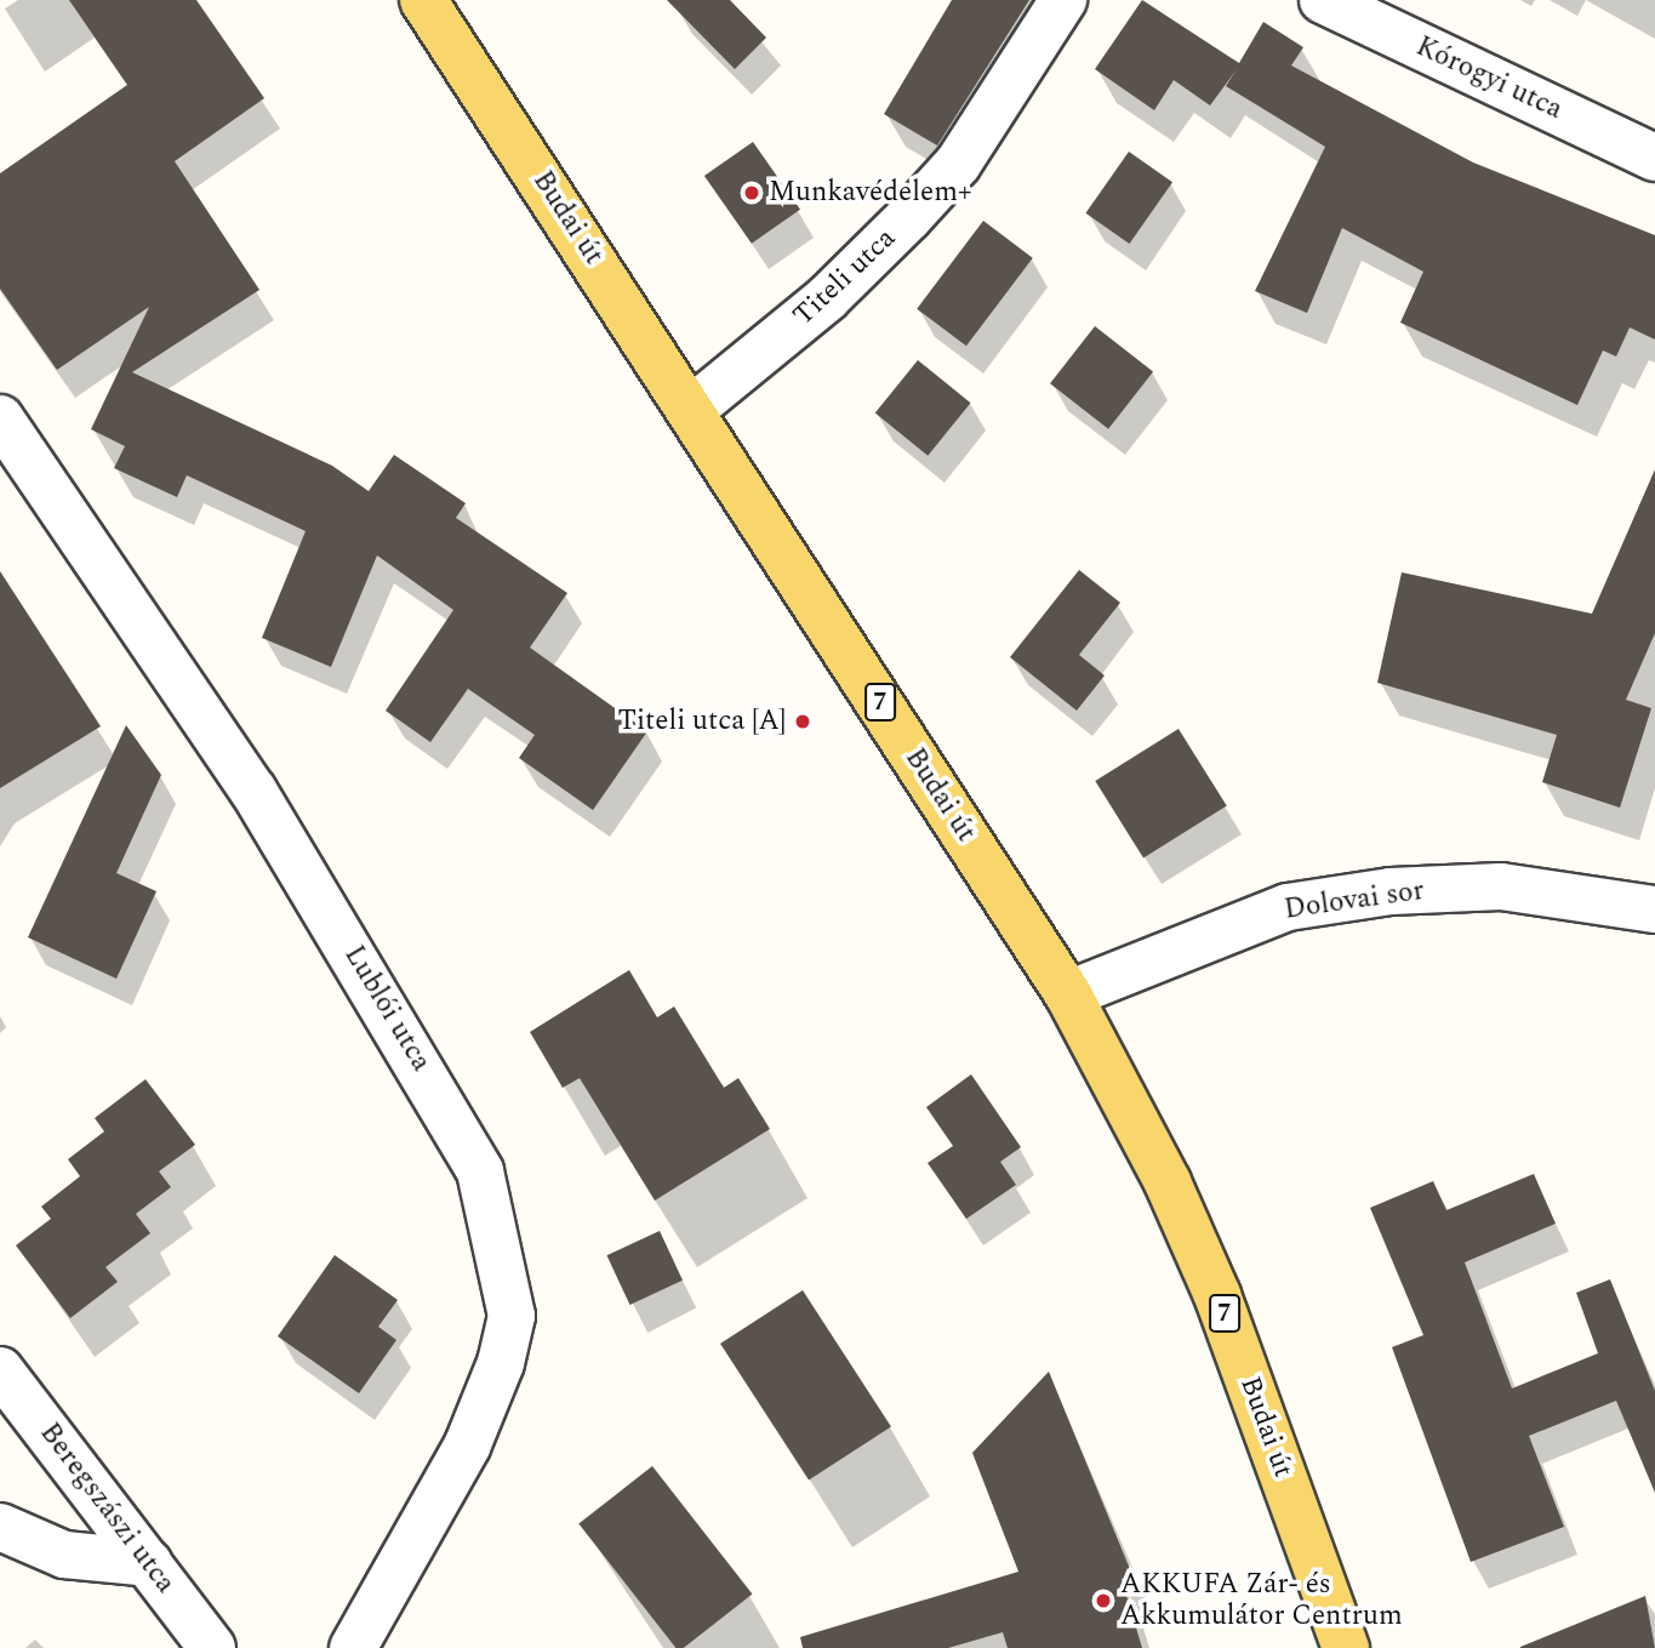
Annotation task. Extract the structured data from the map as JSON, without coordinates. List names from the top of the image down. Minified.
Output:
{"streets":{"main road":["Budai út","7"],"street":["Kórogyi utca","Titeli utca","Dolovai sor","Lublói utca","Beregszászi utca"]},"crossings":[["Budai út","Titeli utca"],["Budai út","Dolovai sor"]],"places":["Munkavédelem+","Titeli utca [A]","AKKUFA Zár- és Akkumulátor Centrum"]}
